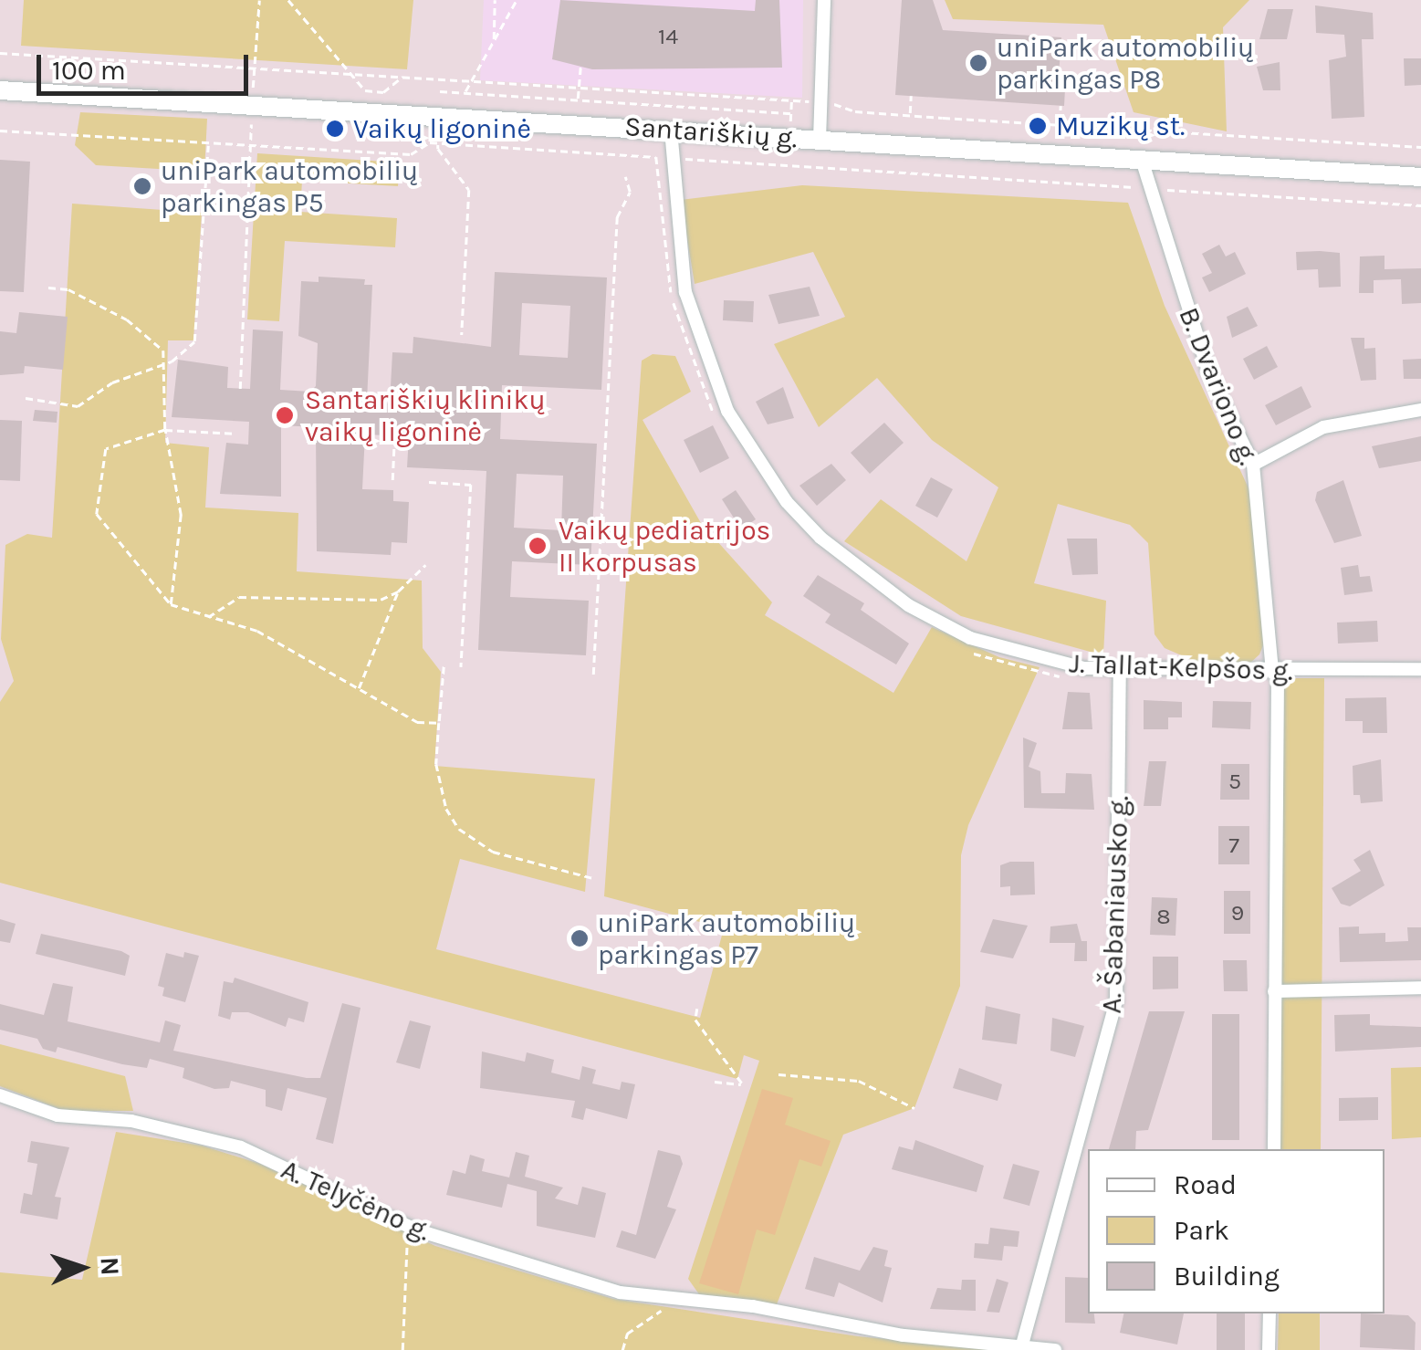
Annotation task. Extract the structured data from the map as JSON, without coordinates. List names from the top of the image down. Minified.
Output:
{"streets":{"main road":["Santariškių g."],"street":["B. Dvariono g.","J. Tallat-Kelpšos g.","A. Šabaniausko g.","A. Telyčėno g."]},"crossings":[["Santariškių g.","B. Dvariono g."],["Santariškių g.","J. Tallat-Kelpšos g."],["B. Dvariono g.","J. Tallat-Kelpšos g."],["J. Tallat-Kelpšos g.","A. Šabaniausko g."],["A. Šabaniausko g.","A. Telyčėno g."]],"places":["uniPark automobilių parkingas P8","Muzikų st.","Vaikų ligoninė","uniPark automobilių parkingas P5","Santariškių klinikų vaikų ligoninė","Vaikų pediatrijos II korpusas","uniPark automobilių parkingas P7"],"house_numbers":["14","5","7","9","8"],"legend":["Road","Park","Building"],"scale_bar":"100 m","north":"right"}
